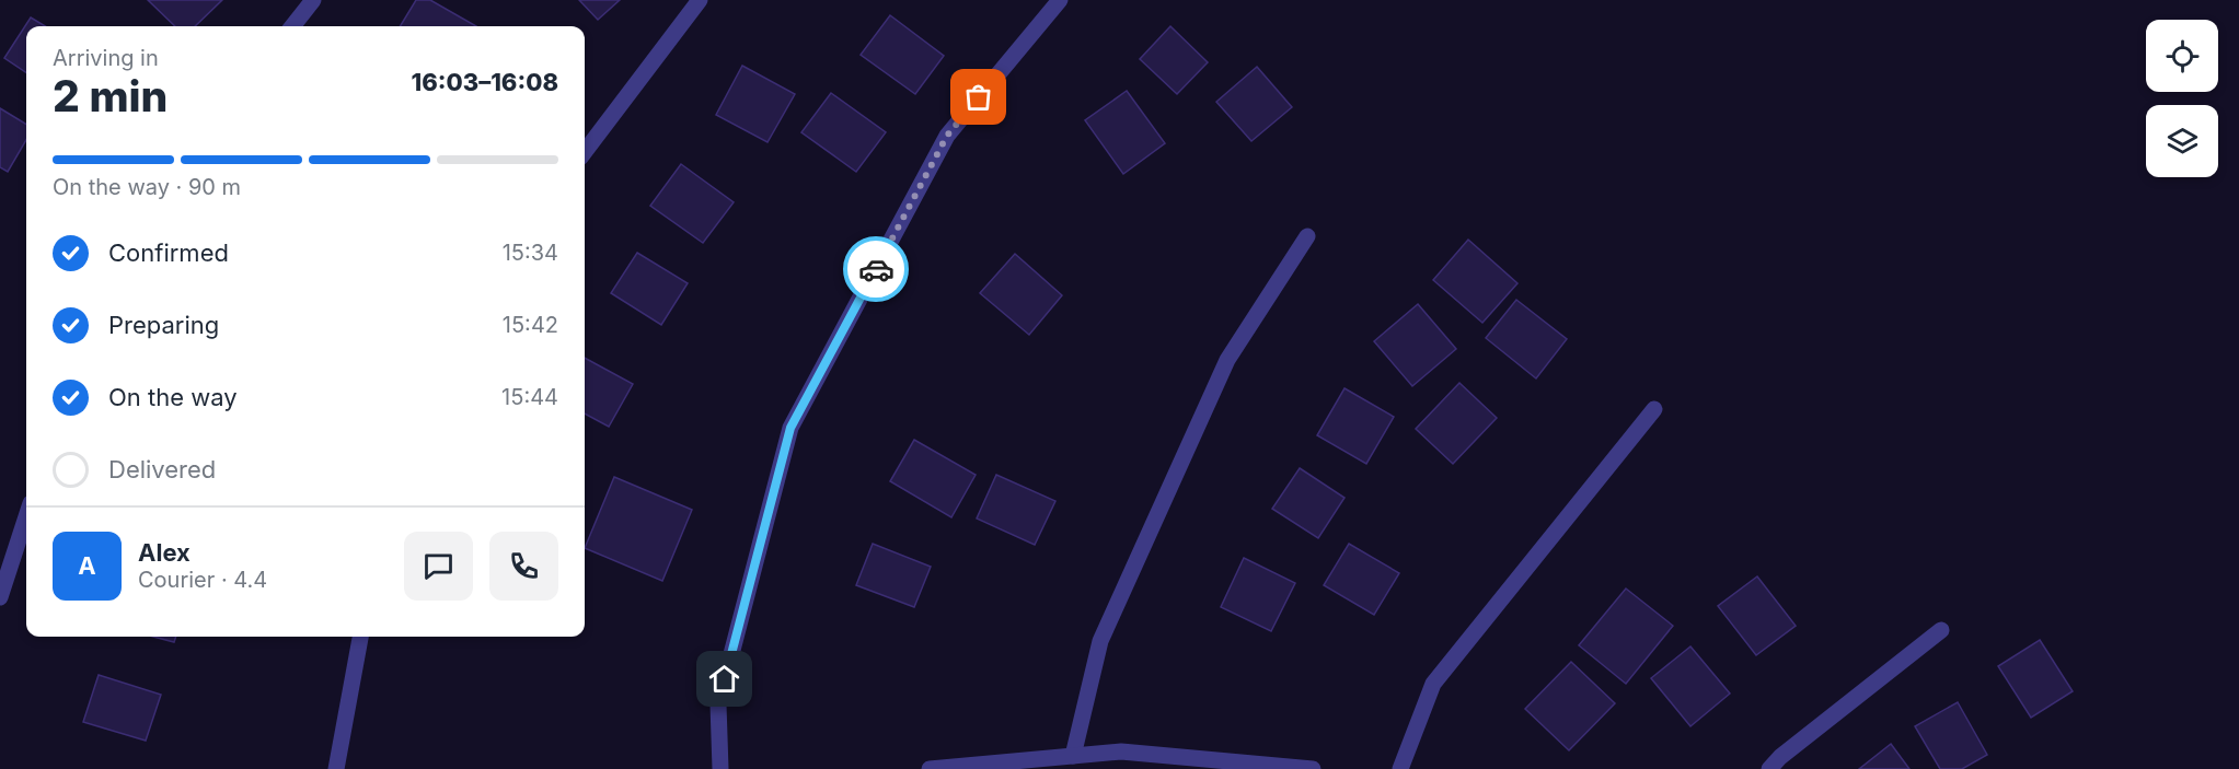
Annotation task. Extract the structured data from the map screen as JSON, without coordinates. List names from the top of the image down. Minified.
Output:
{"page":{"heading":["2 min","Arriving in","16:03–16:08"],"panel":["Alex","Courier · 4.4"],"bar":"On the way · 90 m","list":[["Confirmed","15:34"],["Preparing","15:42"],["On the way","15:44"],"Delivered"],"round":"A"}}
